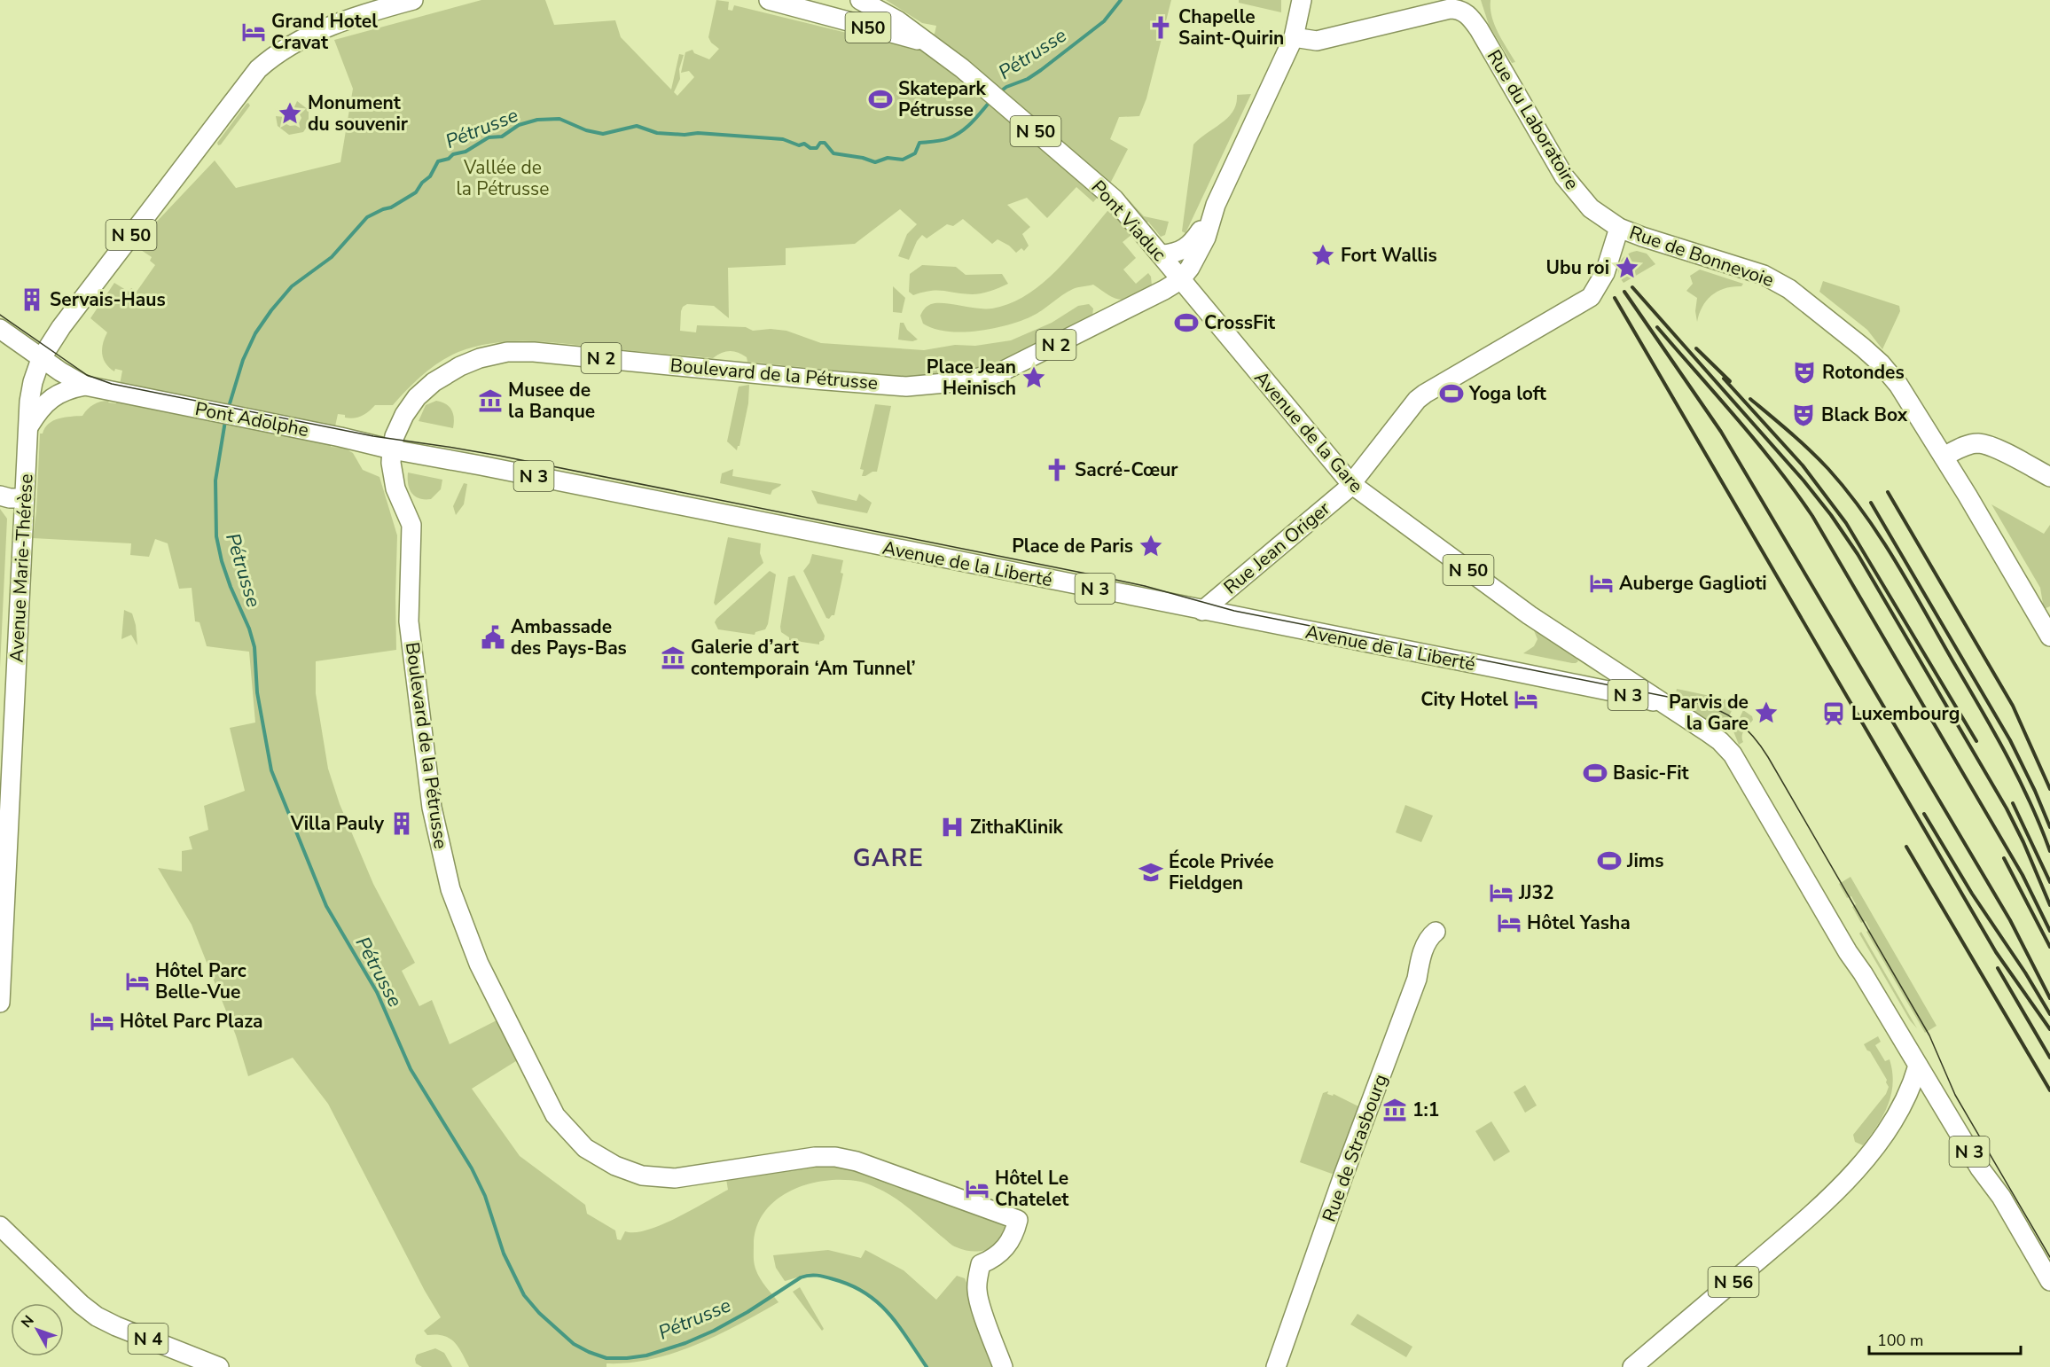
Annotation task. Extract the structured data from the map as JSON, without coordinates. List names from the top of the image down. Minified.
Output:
{"streets":{"main road":["Rue du Laboratoire","N 50","Pont Viaduc","Rue de Bonnevoie","N 2","Boulevard de la Pétrusse","Pont Adolphe","Avenue de la Gare","N 3","Rue Jean Origer","Avenue de la Liberté","Avenue Marie-Thérèse","Rue de Strasbourg","N 56","N 4"]},"crossings":[["Rue du Laboratoire","Rue de Bonnevoie"],["N 50","Pont Viaduc"],["N 50","Avenue Marie-Thérèse"],["Pont Viaduc","N 2"],["Pont Viaduc","Boulevard de la Pétrusse"],["Pont Viaduc","Avenue de la Gare"],["Rue de Bonnevoie","Avenue de la Gare"],["Rue de Bonnevoie","Rue Jean Origer"],["N 2","Boulevard de la Pétrusse"],["N 2","Avenue de la Gare"],["Boulevard de la Pétrusse","Pont Adolphe"],["Boulevard de la Pétrusse","Avenue de la Gare"],["Boulevard de la Pétrusse","Avenue de la Liberté"],["Pont Adolphe","Avenue de la Liberté"],["Avenue de la Gare","N 3"],["Avenue de la Gare","Rue Jean Origer"],["Avenue de la Gare","Avenue de la Liberté"],["N 3","Avenue de la Liberté"],["N 3","N 56"],["Rue Jean Origer","Avenue de la Liberté"]],"districts":["GARE"],"water":["Pétrusse"],"parks":["Vallée de la Pétrusse"],"places":{"church":["Chapelle Saint-Quirin","Sacré-Cœur"],"hotel":["Grand Hotel Cravat","Auberge Gaglioti","City Hotel","JJ32","Hôtel Yasha","Hôtel Parc Belle-Vue","Hôtel Parc Plaza","Hôtel Le Chatelet"],"sports":["Skatepark Pétrusse","CrossFit","Yoga loft","Basic-Fit","Jims"],"place":["Monument du souvenir","Fort Wallis","Ubu roi","Place Jean Heinisch","Place de Paris","Parvis de la Gare"],"building":["Servais-Haus","Villa Pauly"],"theatre":["Rotondes","Black Box"],"museum":["Musee de la Banque","Galerie d’art contemporain ‘Am Tunnel’","1:1"],"public building":["Ambassade des Pays-Bas"],"station":["Luxembourg"],"hospital":["ZithaKlinik"],"school or university":["École Privée Fieldgen"]},"scale_bar":"100 m","north":"top left"}
